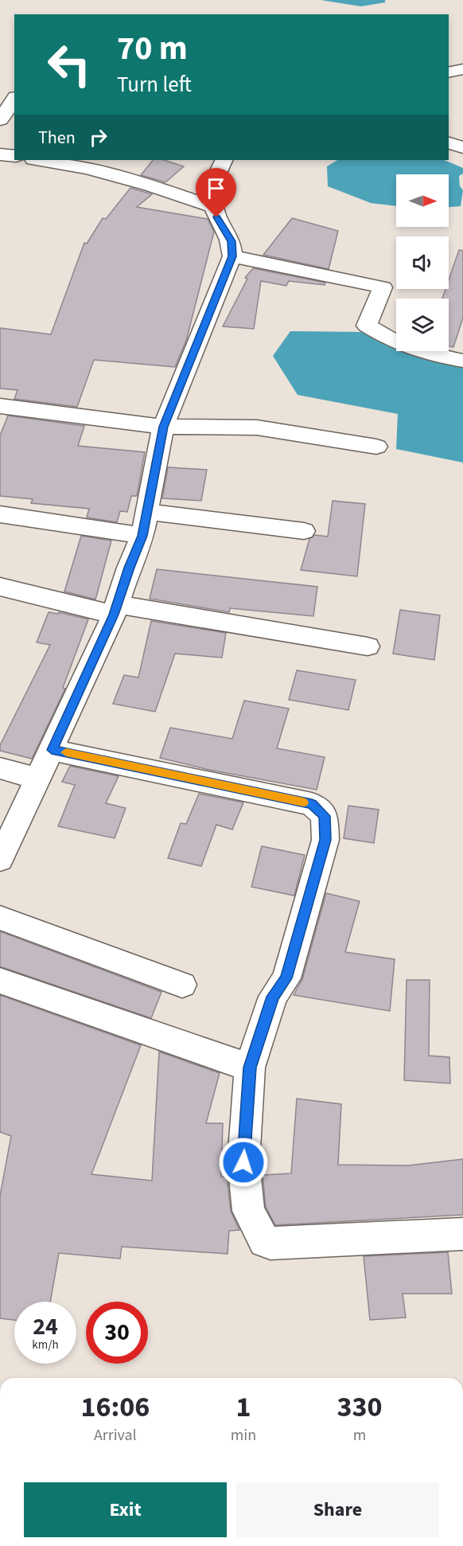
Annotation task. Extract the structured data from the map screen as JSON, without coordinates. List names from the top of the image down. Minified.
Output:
{"north":"right","page":{"turn":["70 m","Turn left"],"then":"Then","speed":"24 km/h","limit":"30","eta":["16:06","Arrival","1","min","330","m"],"buttons":["Exit","Share"]}}
